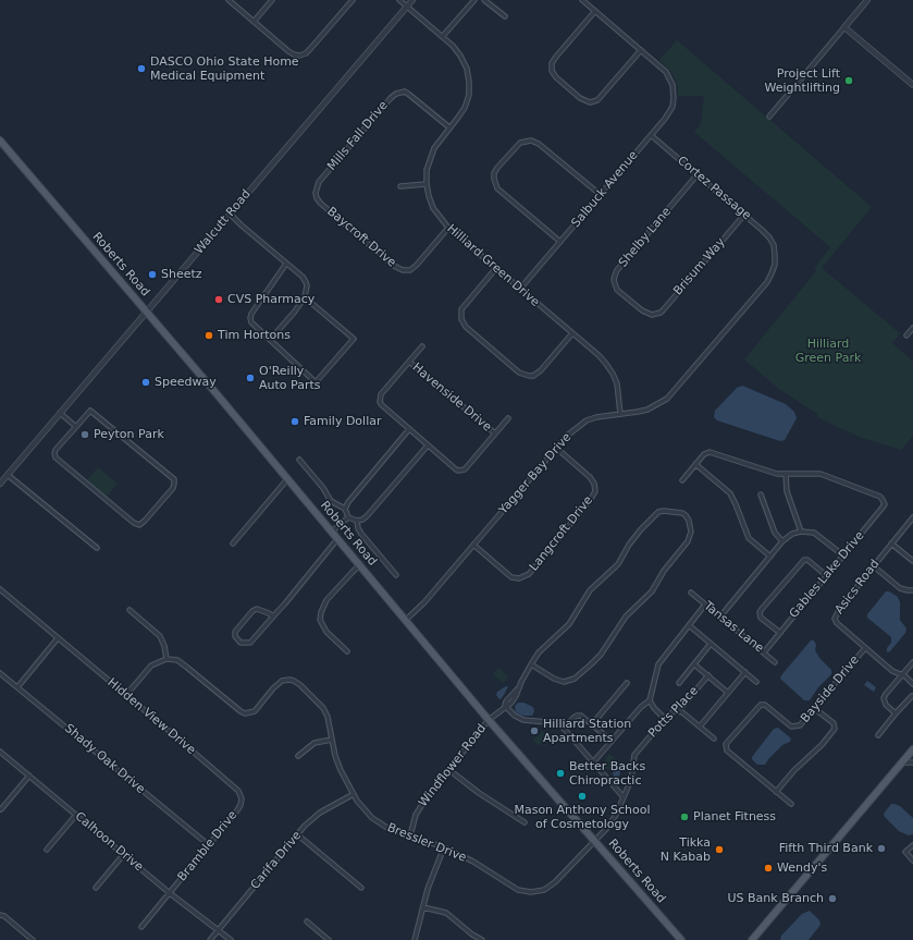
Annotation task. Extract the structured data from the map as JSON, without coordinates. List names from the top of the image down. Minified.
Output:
{"streets":{"main road":["Roberts Road"],"street":["Mills Fall Drive","Cortez Passage","Salbuck Avenue","Walcutt Road","Baycroft Drive","Shelby Lane","Hilliard Green Drive","Brisum Way","Havenside Drive","Yagger Bay Drive","Langcroft Drive","Gables Lake Drive","Asics Road","Tansas Lane","Bayside Drive","Potts Place","Hidden View Drive","Shady Oak Drive","Windflower Road","Calhoon Drive","Bressler Drive","Bramble Drive","Carifa Drive"]},"crossings":[["Mills Fall Drive","Baycroft Drive"],["Mills Fall Drive","Hilliard Green Drive"],["Cortez Passage","Salbuck Avenue"],["Cortez Passage","Shelby Lane"],["Cortez Passage","Brisum Way"],["Cortez Passage","Yagger Bay Drive"],["Salbuck Avenue","Hilliard Green Drive"],["Walcutt Road","Roberts Road"],["Walcutt Road","Hilliard Green Drive"],["Baycroft Drive","Hilliard Green Drive"],["Shelby Lane","Brisum Way"],["Roberts Road","Yagger Bay Drive"],["Roberts Road","Potts Place"],["Roberts Road","Windflower Road"],["Roberts Road","Bressler Drive"],["Hilliard Green Drive","Yagger Bay Drive"],["Yagger Bay Drive","Langcroft Drive"],["Gables Lake Drive","Tansas Lane"],["Asics Road","Bayside Drive"],["Potts Place","Bressler Drive"],["Hidden View Drive","Bramble Drive"],["Shady Oak Drive","Bramble Drive"],["Windflower Road","Bressler Drive"],["Calhoon Drive","Bramble Drive"],["Calhoon Drive","Carifa Drive"],["Bressler Drive","Carifa Drive"]],"parks":["Hilliard Green Park"],"places":["DASCO Ohio State Home Medical Equipment","Project Lift Weightlifting","Sheetz","CVS Pharmacy","Tim Hortons","O'Reilly Auto Parts","Speedway","Family Dollar","Peyton Park","Hilliard Station Apartments","Better Backs Chiropractic","Mason Anthony School of Cosmetology","Planet Fitness","Fifth Third Bank","Tikka N Kabab","Wendy's","US Bank Branch"]}
